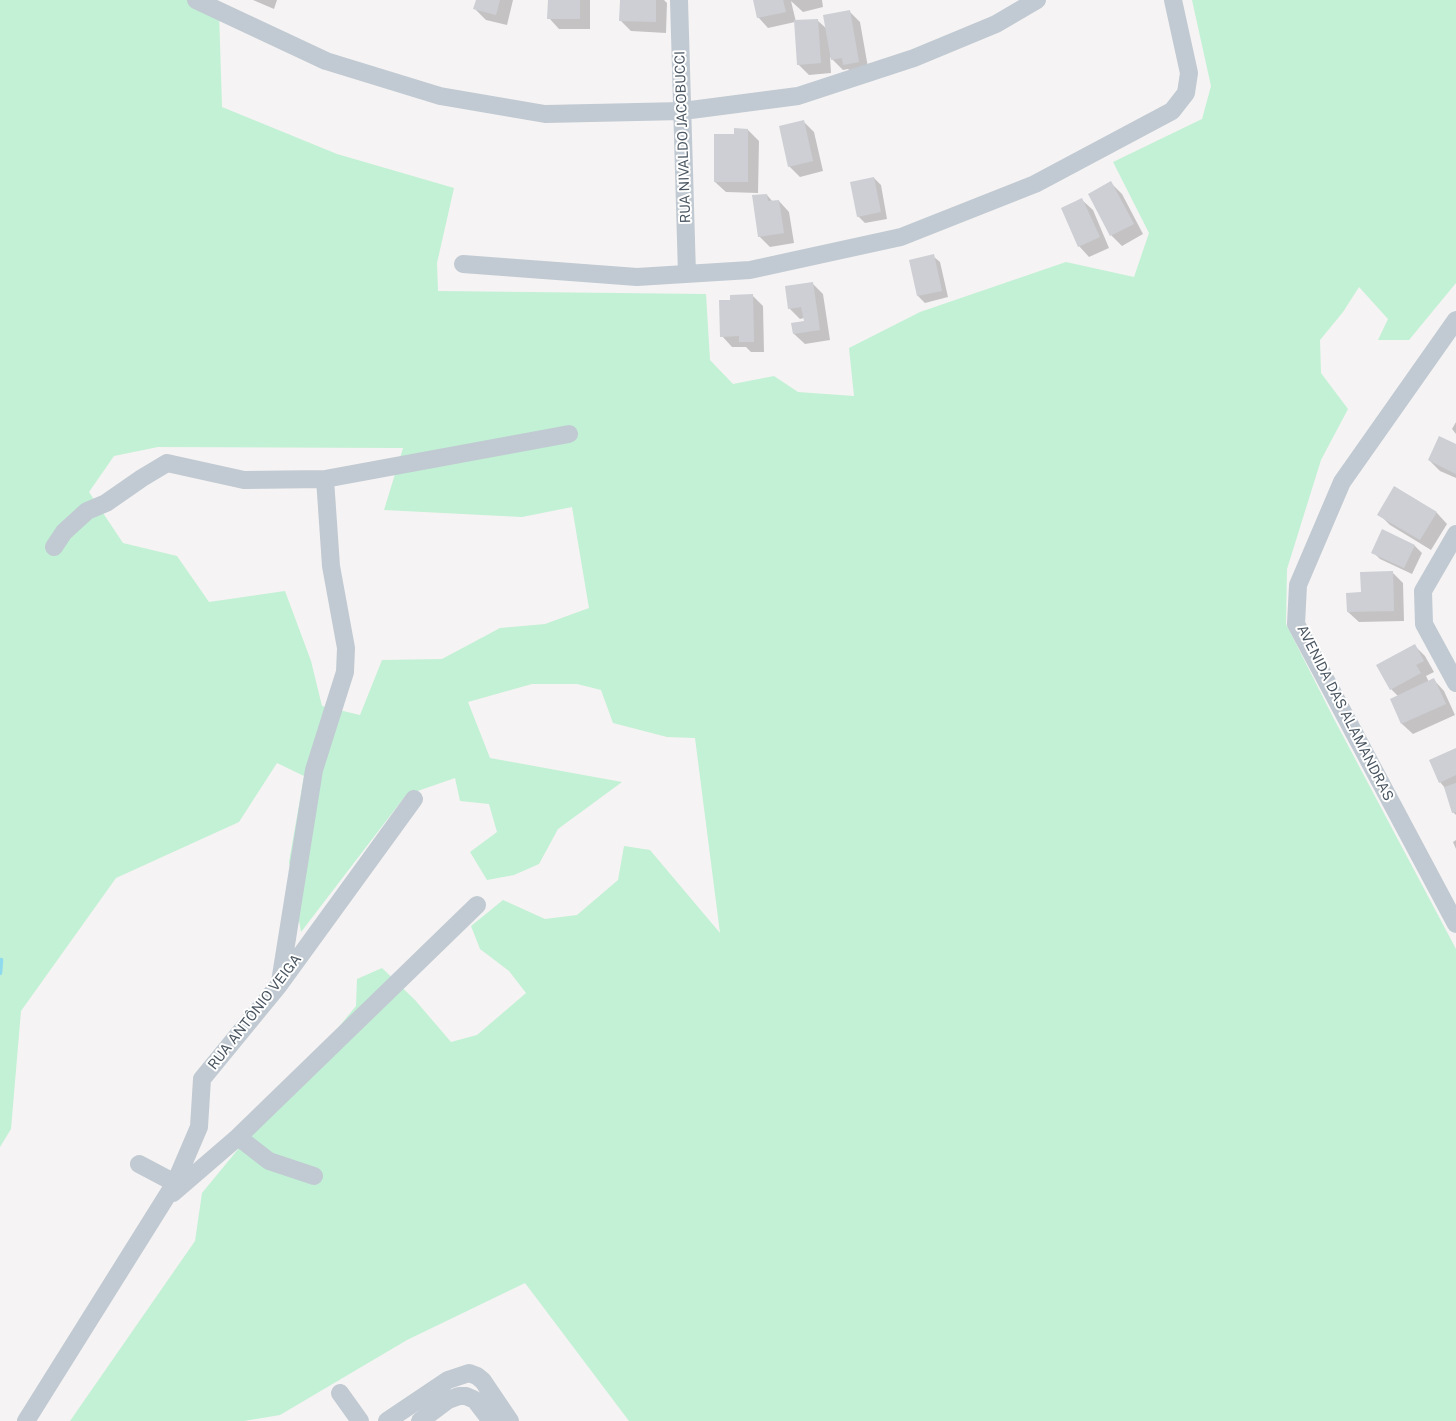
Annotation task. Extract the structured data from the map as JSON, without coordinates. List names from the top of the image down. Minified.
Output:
{"streets":{"street":["RUA NIVALDO JACOBUCCI","AVENIDA DAS ALAMANDRAS","RUA ANTÔNIO VEIGA"]}}
